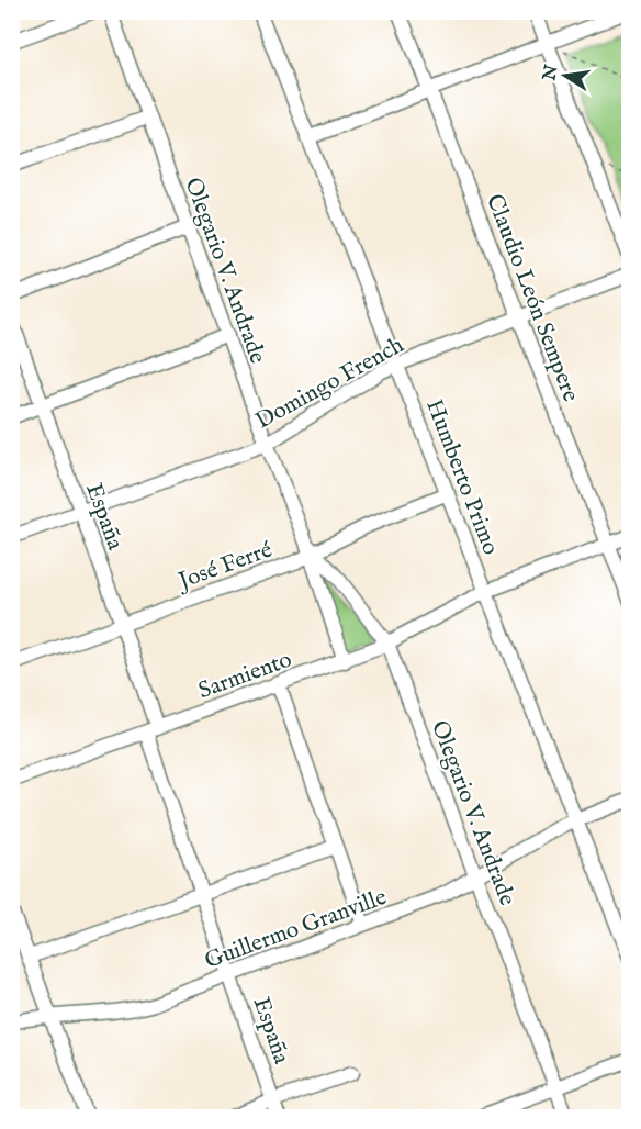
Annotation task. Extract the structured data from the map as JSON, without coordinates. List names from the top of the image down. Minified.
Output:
{"streets":{"street":["Olegario V. Andrade","Claudio León Sempere","Domingo French","Humberto Primo","España","José Ferré","Sarmiento","Guillermo Granville"]},"crossings":[["Olegario V. Andrade","Domingo French"],["Olegario V. Andrade","José Ferré"],["Olegario V. Andrade","Sarmiento"],["Olegario V. Andrade","Guillermo Granville"],["Claudio León Sempere","Domingo French"],["Claudio León Sempere","Sarmiento"],["Domingo French","Humberto Primo"],["Domingo French","España"],["Humberto Primo","José Ferré"],["Humberto Primo","Sarmiento"],["Humberto Primo","Guillermo Granville"],["España","José Ferré"],["España","Sarmiento"],["España","Guillermo Granville"]],"north":"left"}
